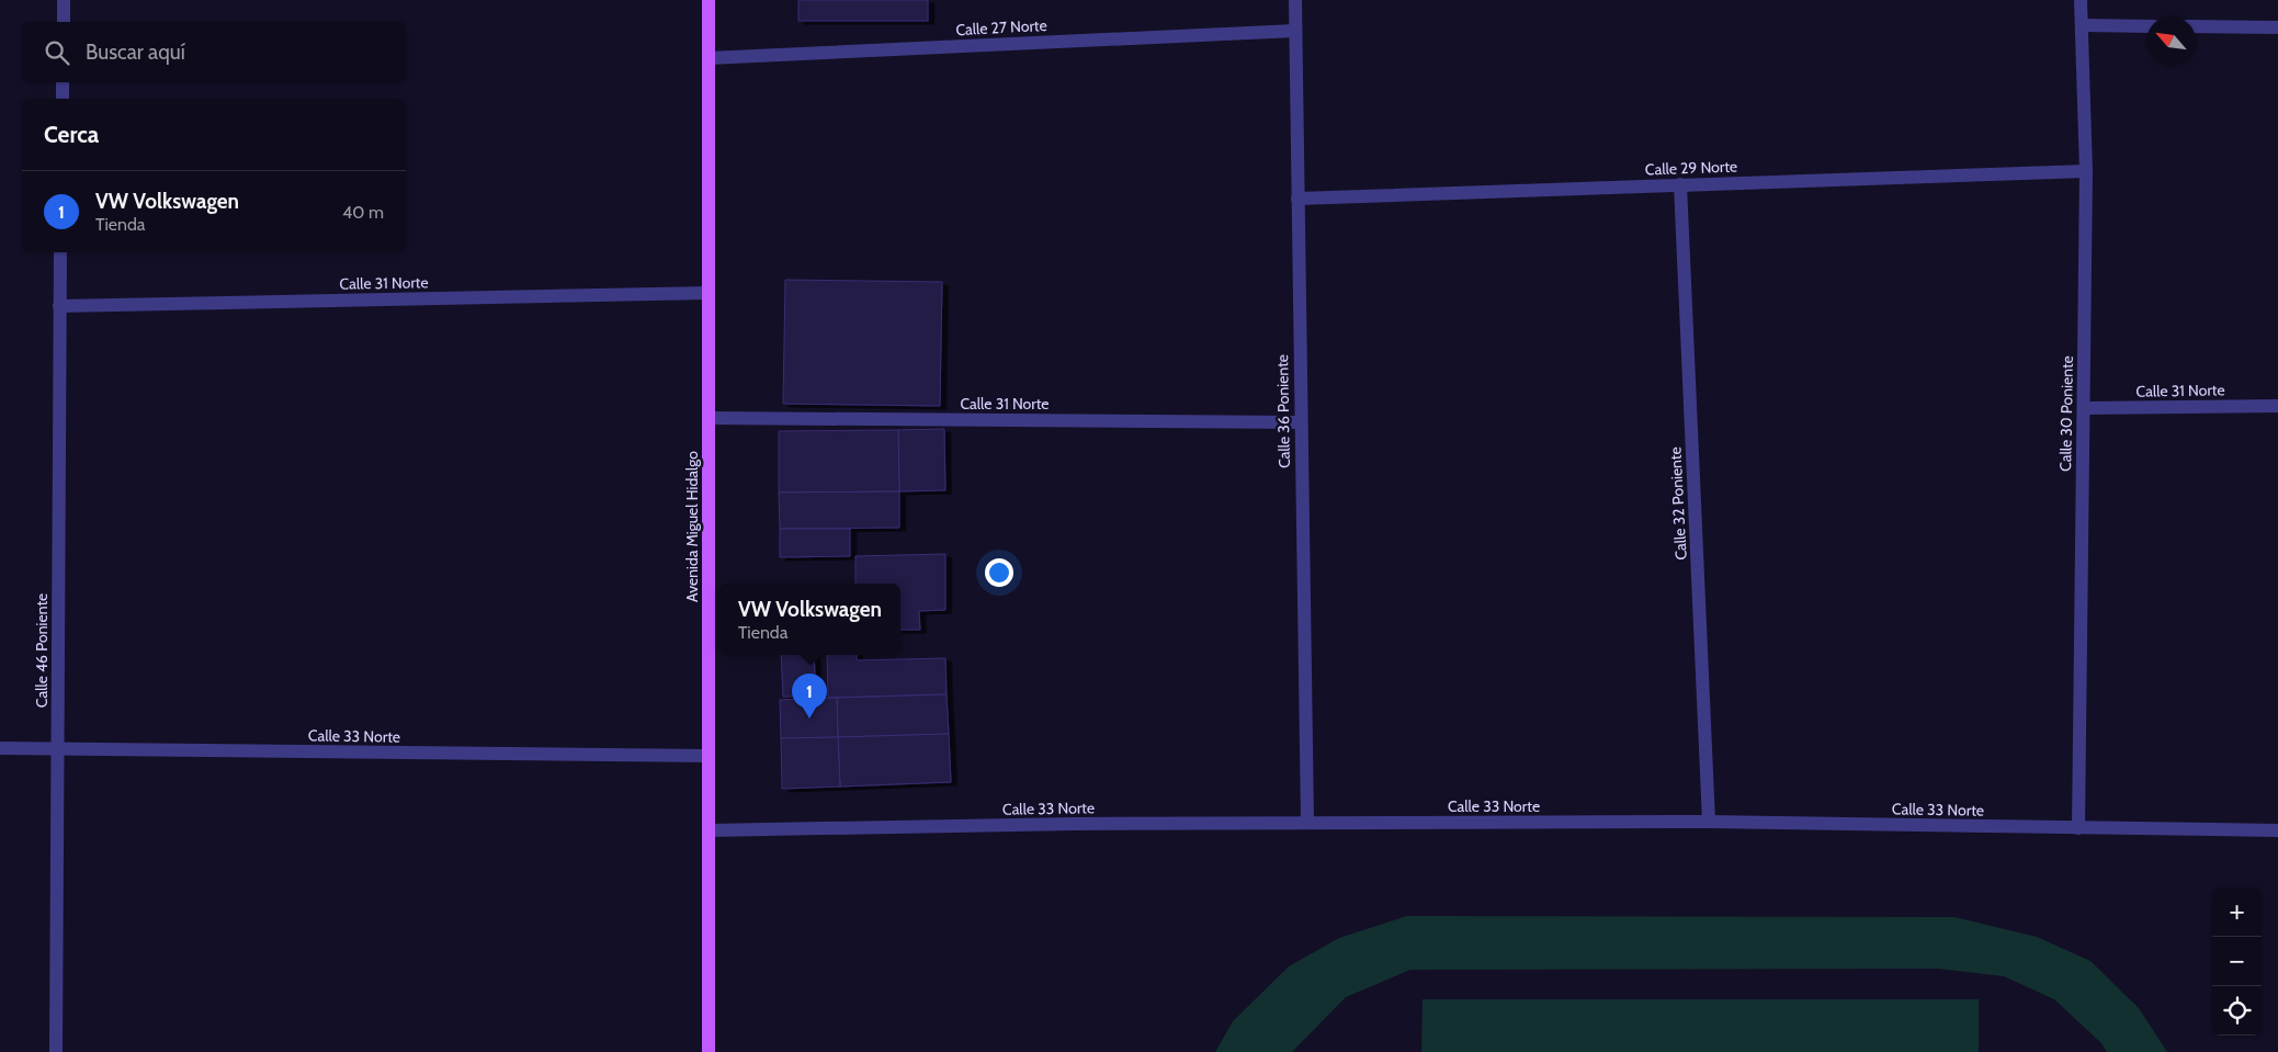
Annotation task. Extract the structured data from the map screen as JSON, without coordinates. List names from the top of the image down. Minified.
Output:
{"streets":{"main road":["Avenida Miguel Hidalgo"],"street":["Calle 27 Norte","Calle 29 Norte","Calle 31 Norte","Calle 36 Poniente","Calle 30 Poniente","Calle 32 Poniente","Calle 46 Poniente","Calle 33 Norte"]},"crossings":[["Calle 27 Norte","Calle 36 Poniente"],["Calle 27 Norte","Avenida Miguel Hidalgo"],["Calle 29 Norte","Calle 36 Poniente"],["Calle 29 Norte","Calle 30 Poniente"],["Calle 29 Norte","Calle 32 Poniente"],["Calle 31 Norte","Calle 36 Poniente"],["Calle 31 Norte","Calle 30 Poniente"],["Calle 31 Norte","Avenida Miguel Hidalgo"],["Calle 31 Norte","Calle 46 Poniente"],["Calle 36 Poniente","Calle 33 Norte"],["Calle 30 Poniente","Calle 33 Norte"],["Calle 32 Poniente","Calle 33 Norte"],["Avenida Miguel Hidalgo","Calle 33 Norte"],["Calle 46 Poniente","Calle 33 Norte"]],"north":"top left","page":{"search":"Buscar aquí","heading":"Cerca","list":[{"mark":"1","name":"VW Volkswagen","note":"Tienda","value":"40 m"}],"popup":["VW Volkswagen","Tienda"],"pins":"1","map_buttons":["+","−"]}}
